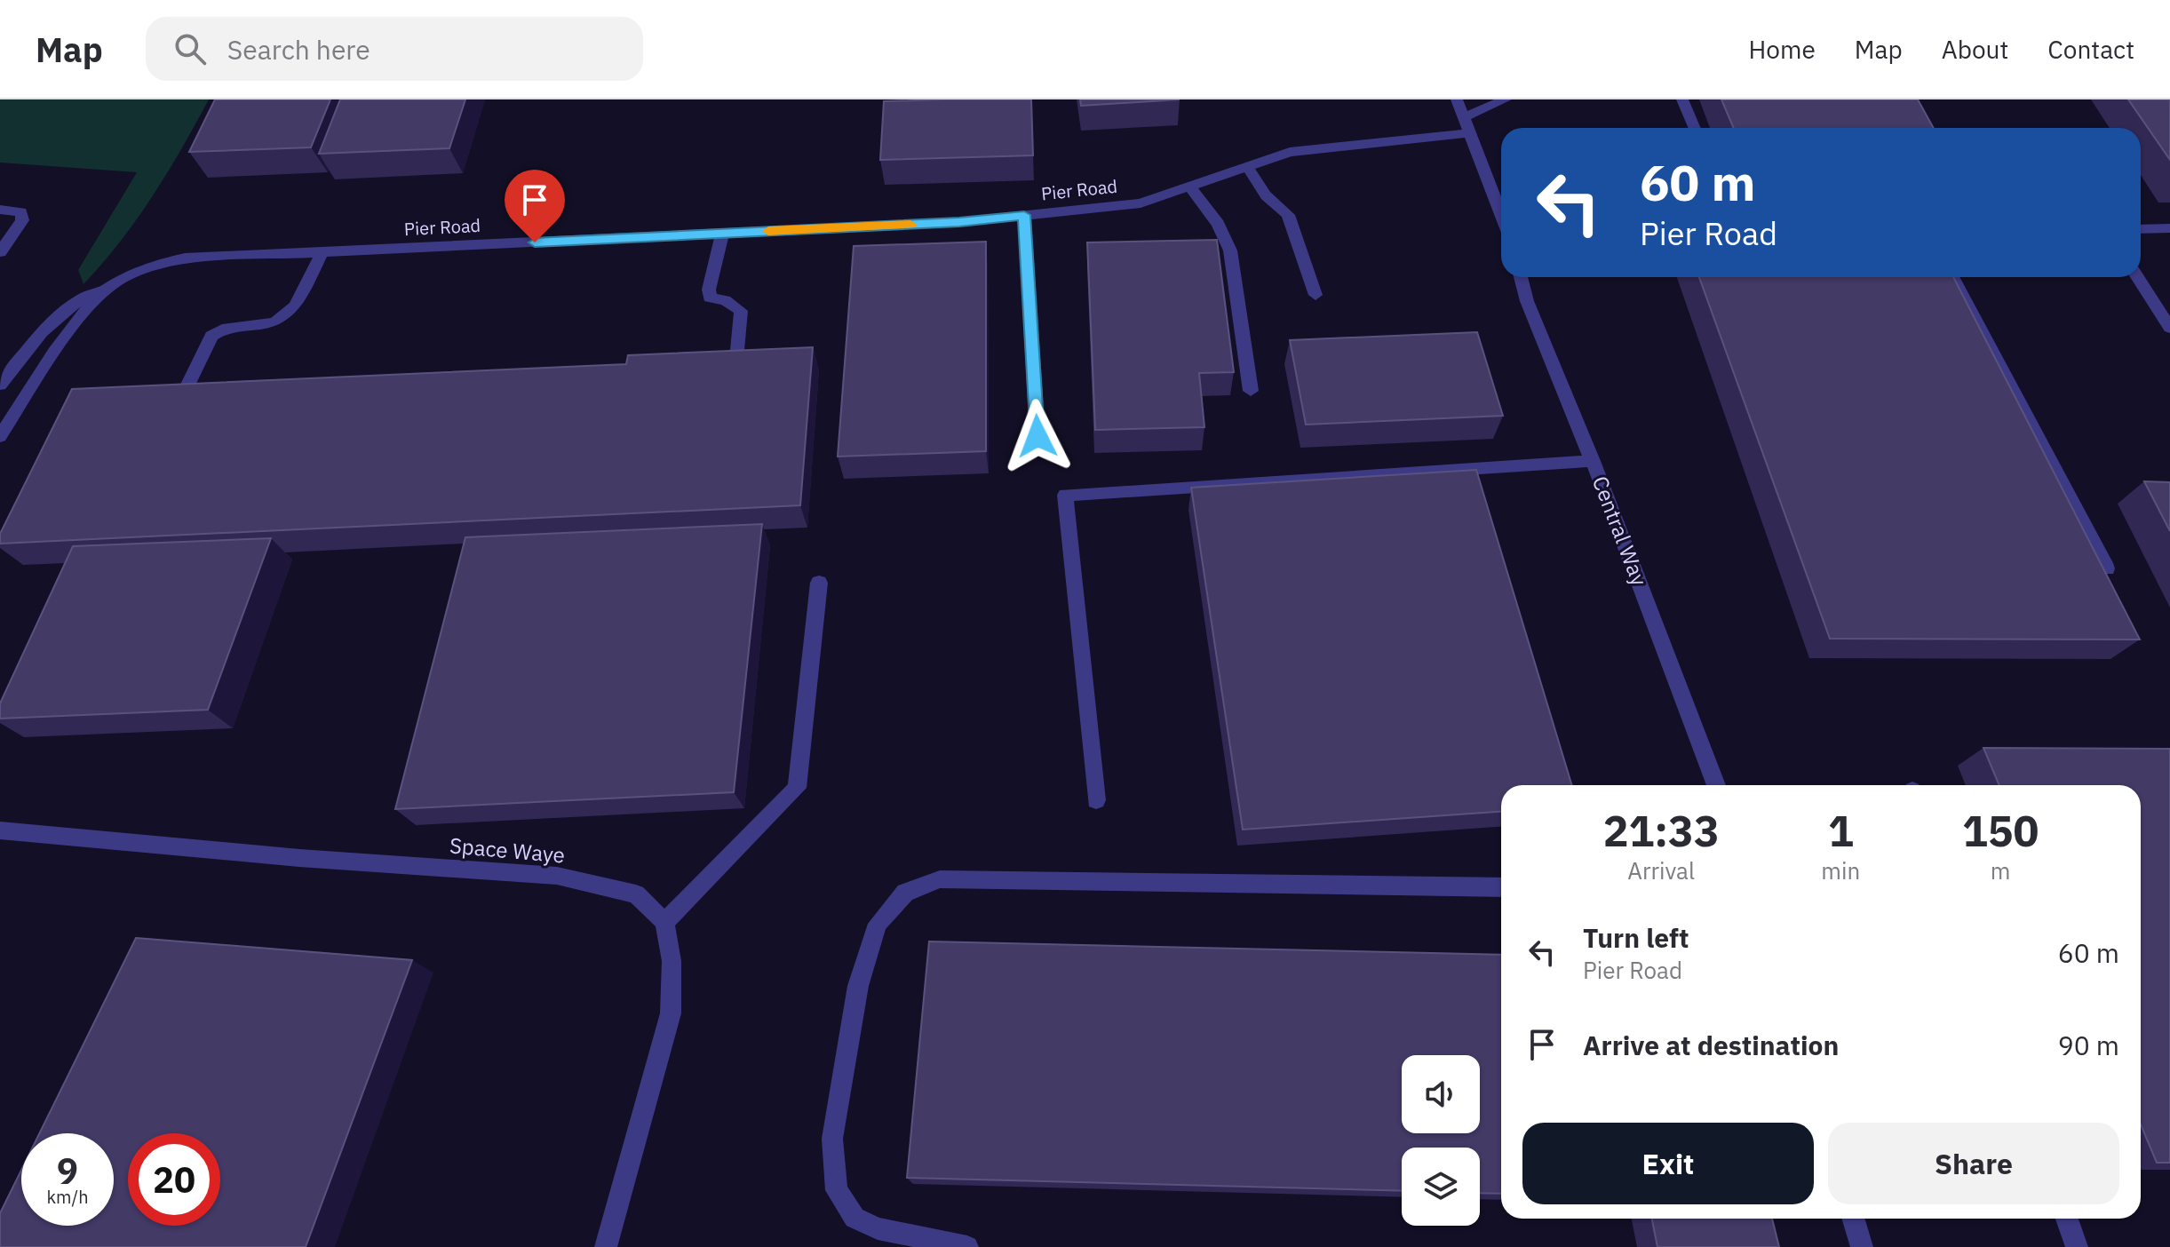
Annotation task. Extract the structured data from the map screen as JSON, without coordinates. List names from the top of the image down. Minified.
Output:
{"streets":{"street":["Pier Road","Central Way","Space Waye"]},"page":{"header":"Map","search":"Search here","nav":["Home","Map","About","Contact"],"turn":["60 m","Pier Road"],"eta":["21:33","Arrival","1","min","150","m"],"list":[{"name":"Turn left","note":"Pier Road","value":"60 m"},{"name":"Arrive at destination","value":"90 m"}],"buttons":["Exit","Share"],"speed":"9 km/h","limit":"20"}}
